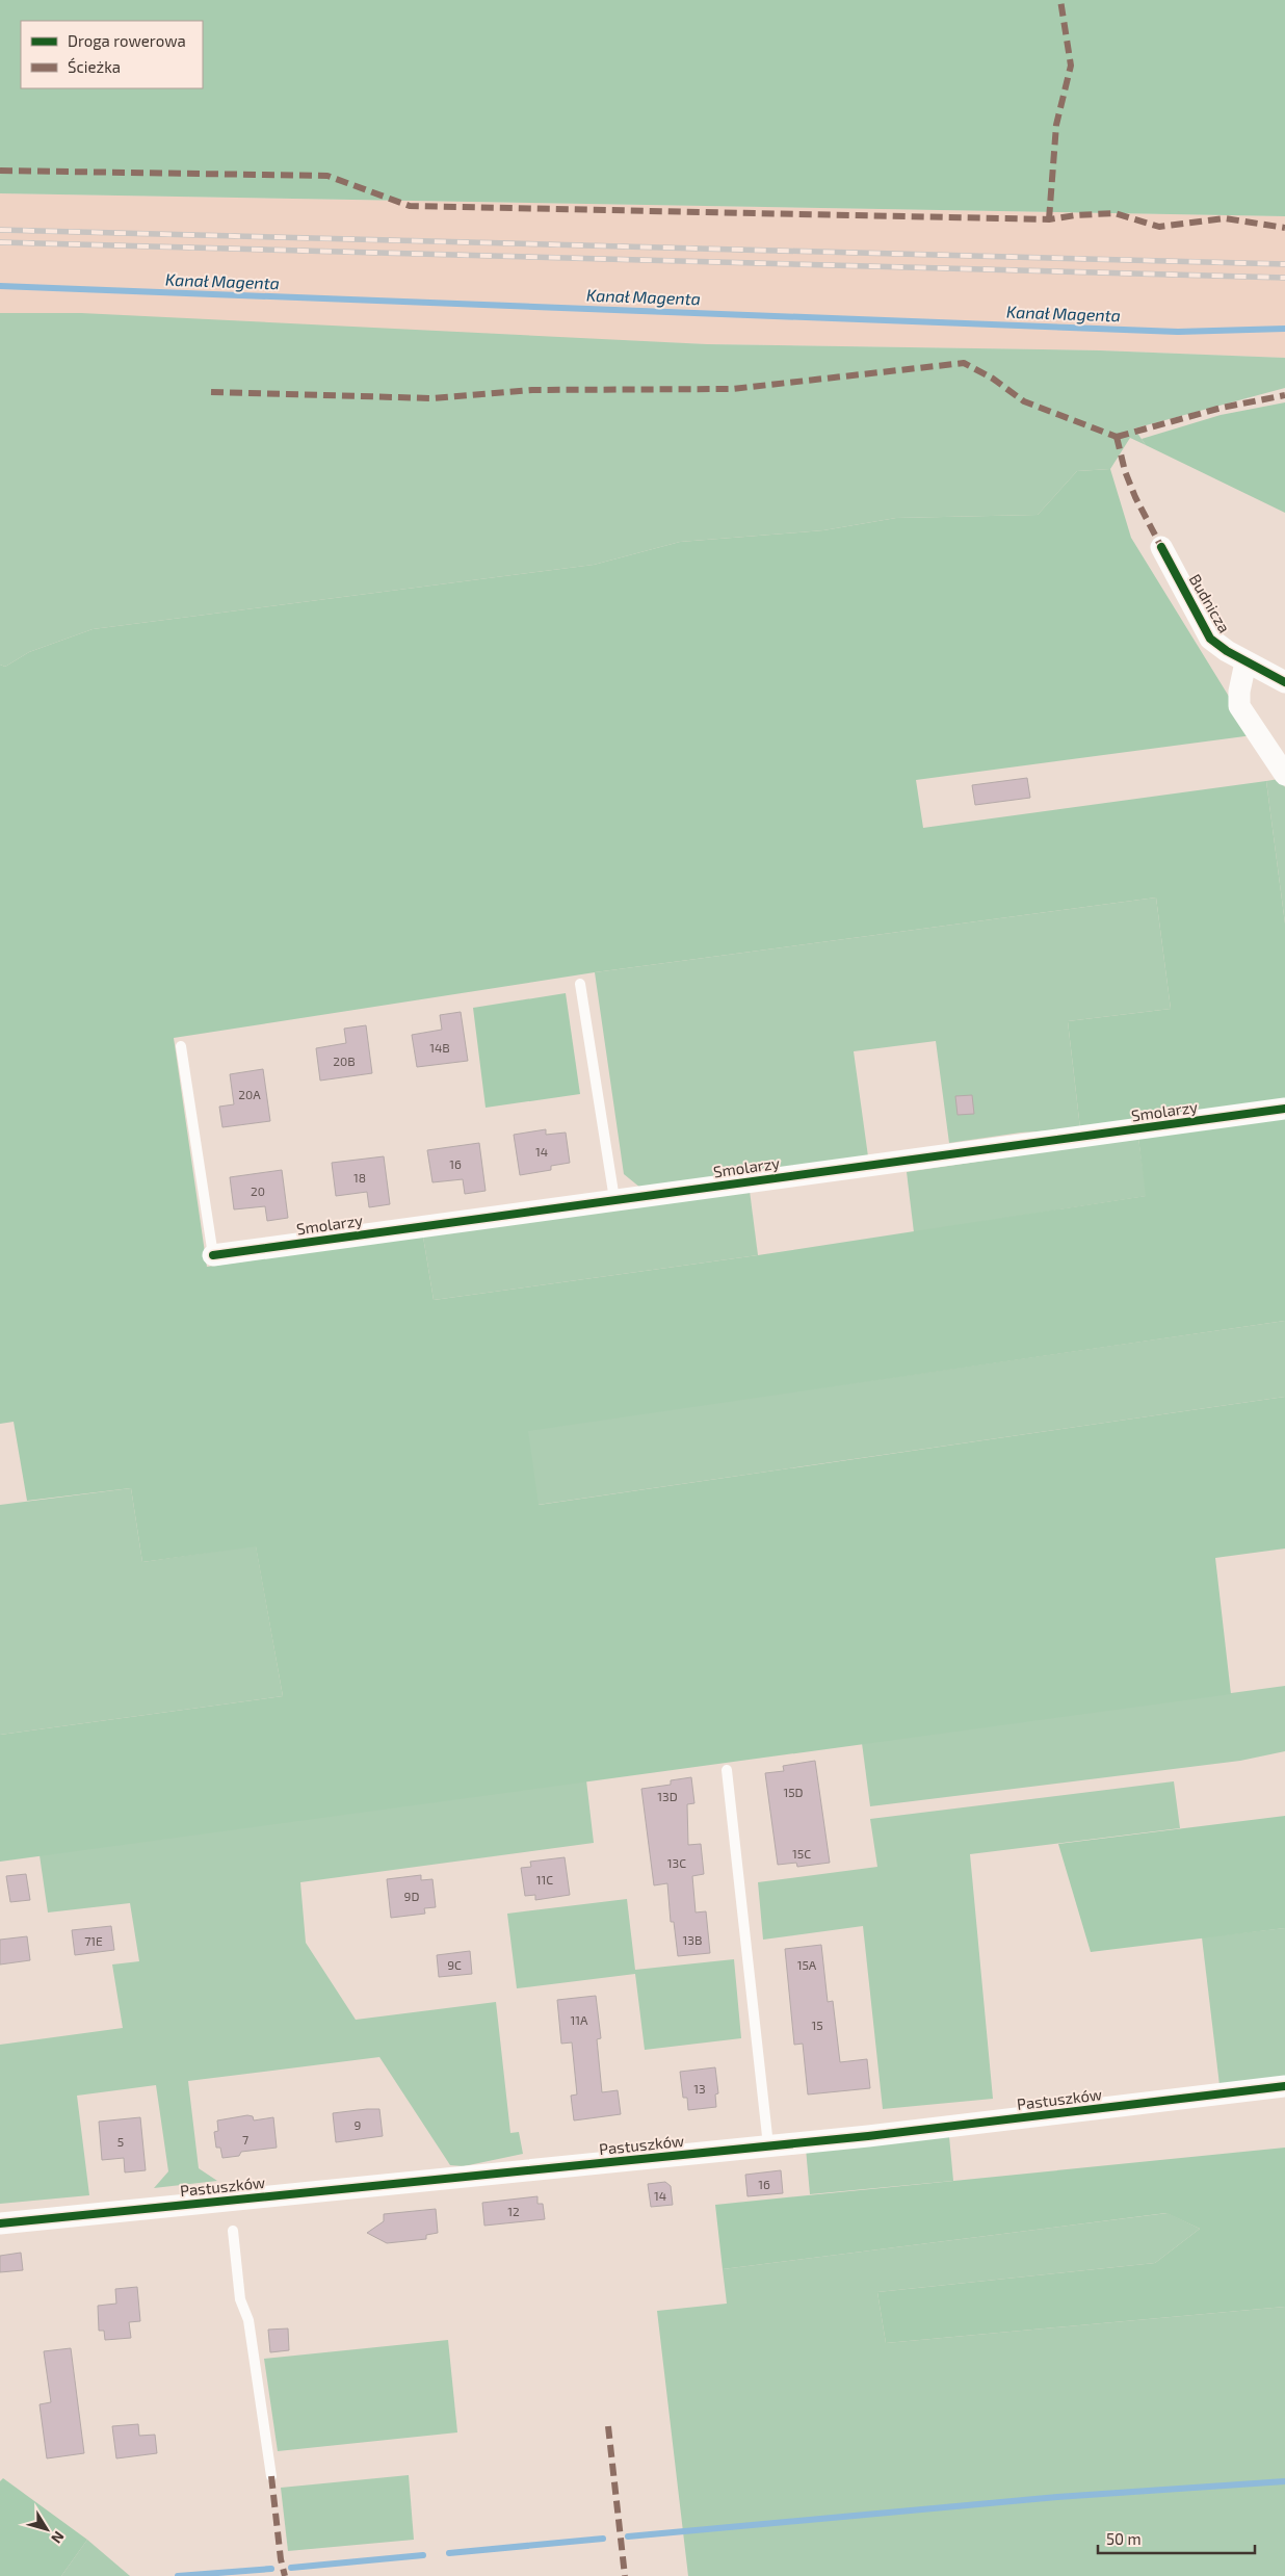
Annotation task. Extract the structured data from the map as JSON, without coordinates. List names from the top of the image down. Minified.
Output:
{"streets":{"street":["Budnicza","Smolarzy","Pastuszków"]},"water":["Kanał Magenta"],"house_numbers":["14B","20B","20A","14","16","18","20","15D","13D","15C","13C","11C","9D","13B","71E","9C","15A","11A","15","13","9","7","5","16","14","12"],"legend":["Droga rowerowa","Ścieżka"],"scale_bar":"50 m","north":"bottom right"}
